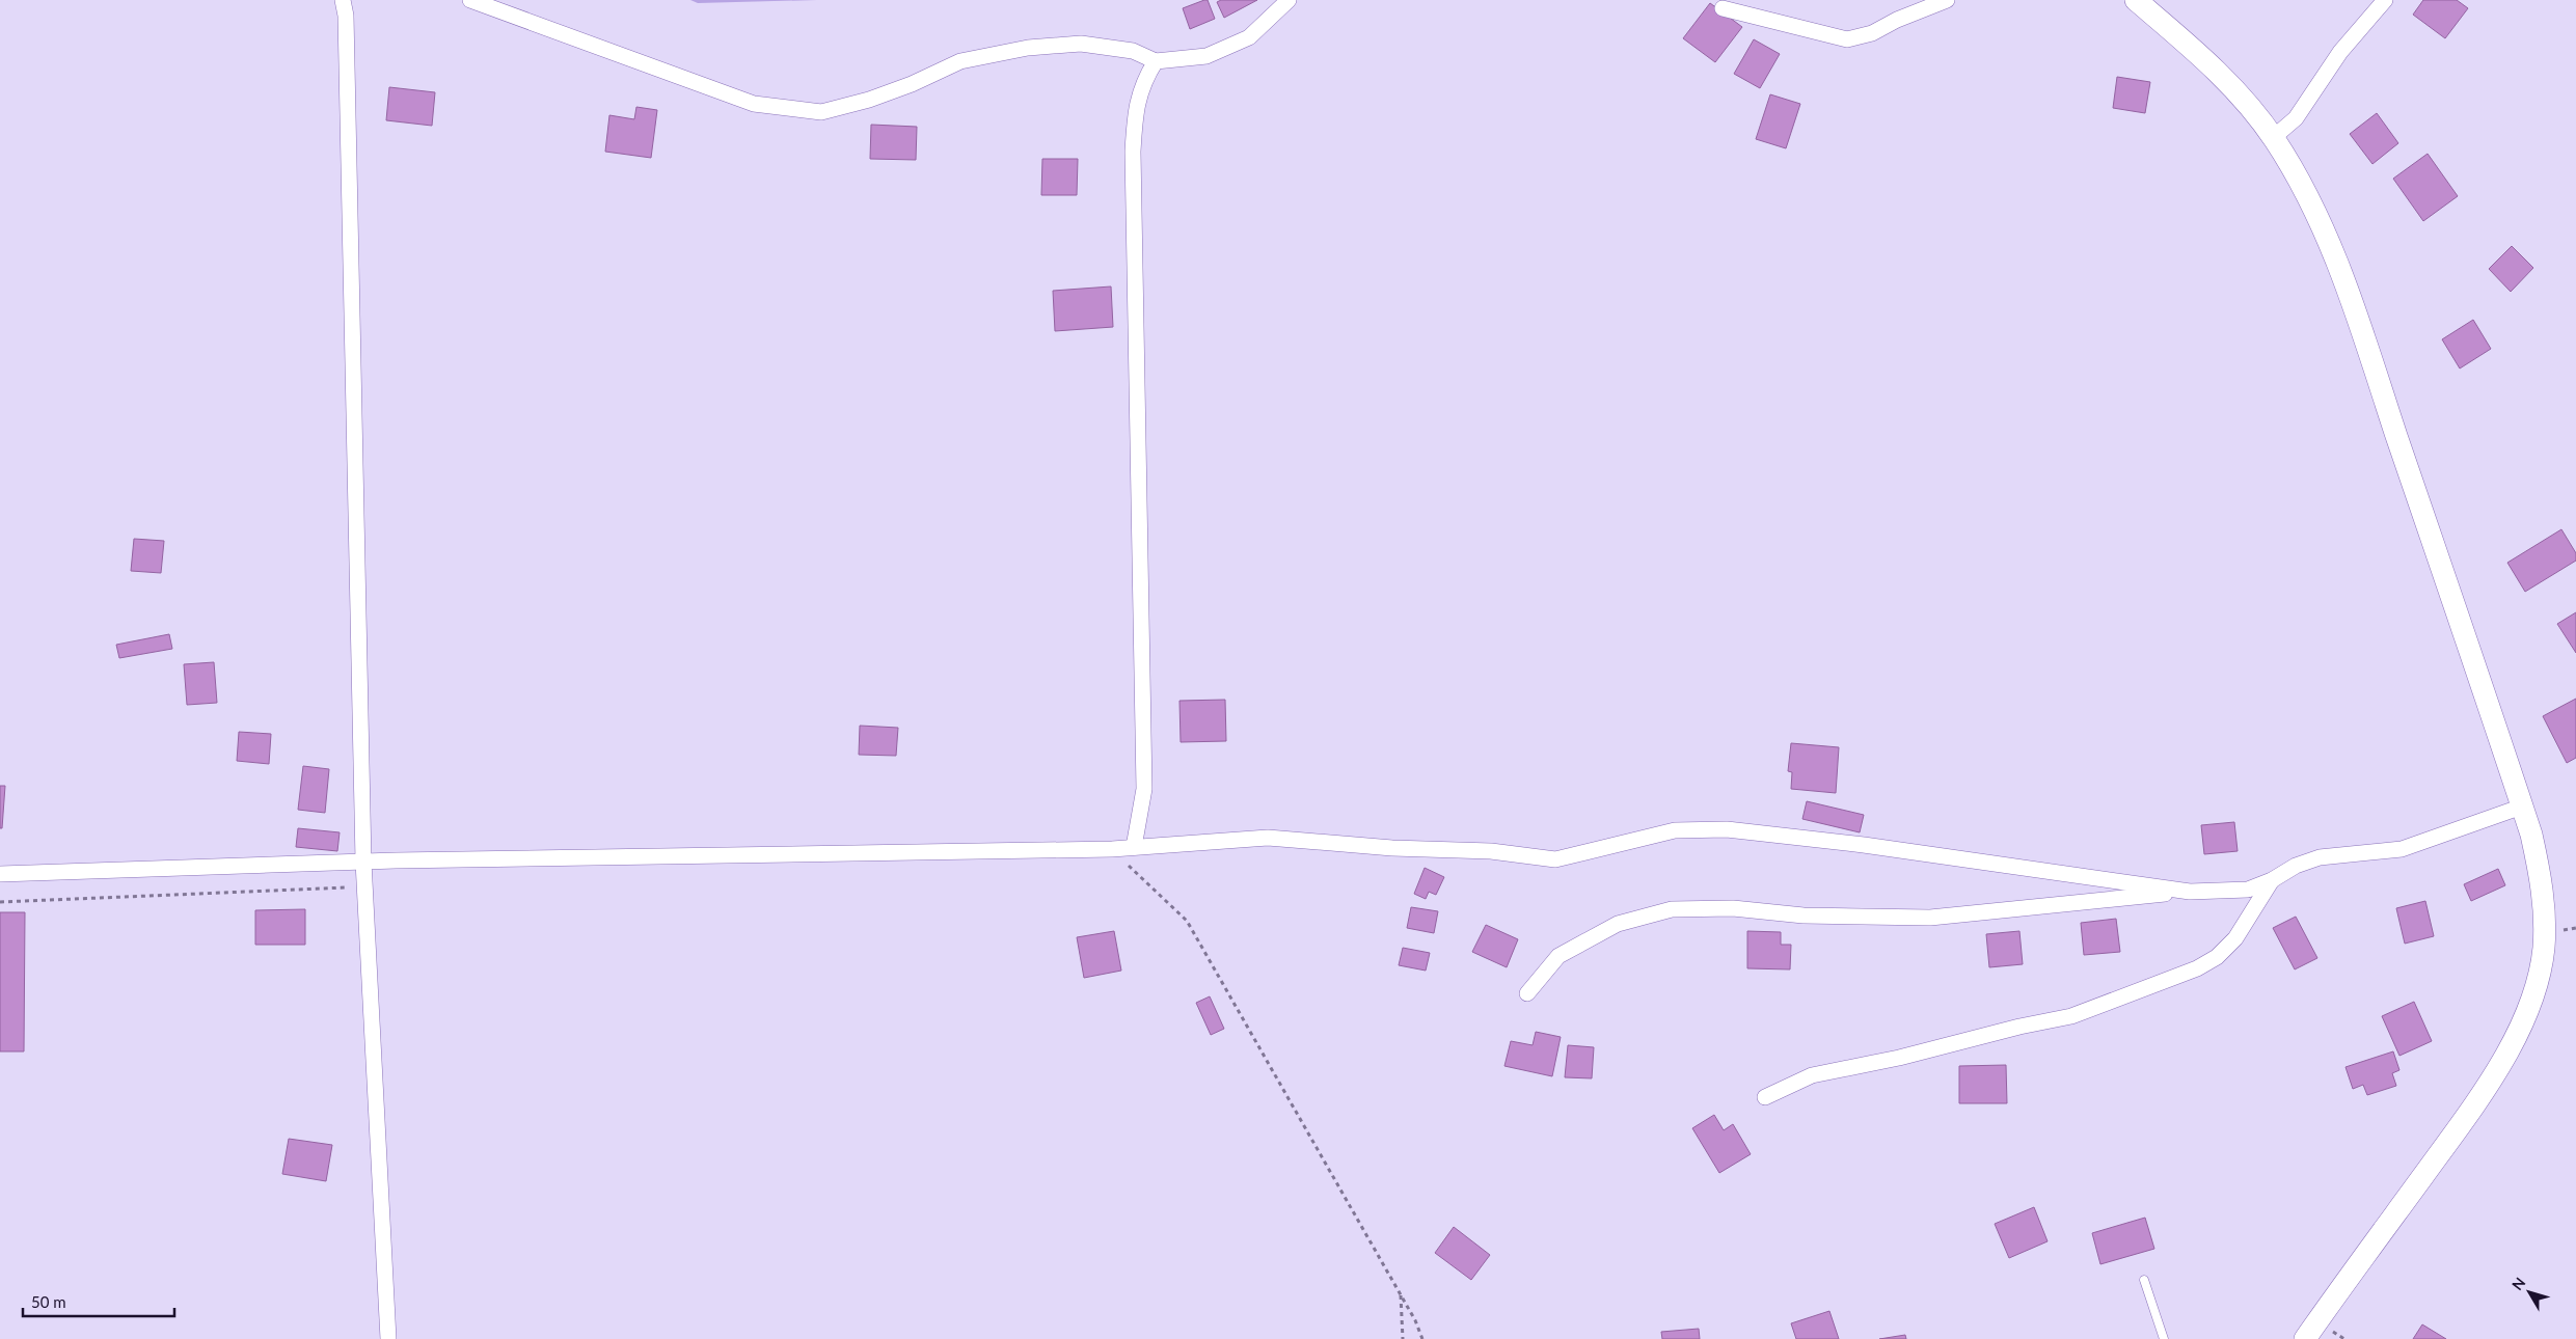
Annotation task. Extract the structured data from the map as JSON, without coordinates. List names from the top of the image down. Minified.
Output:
{"scale_bar":"50 m","north":"top left"}
